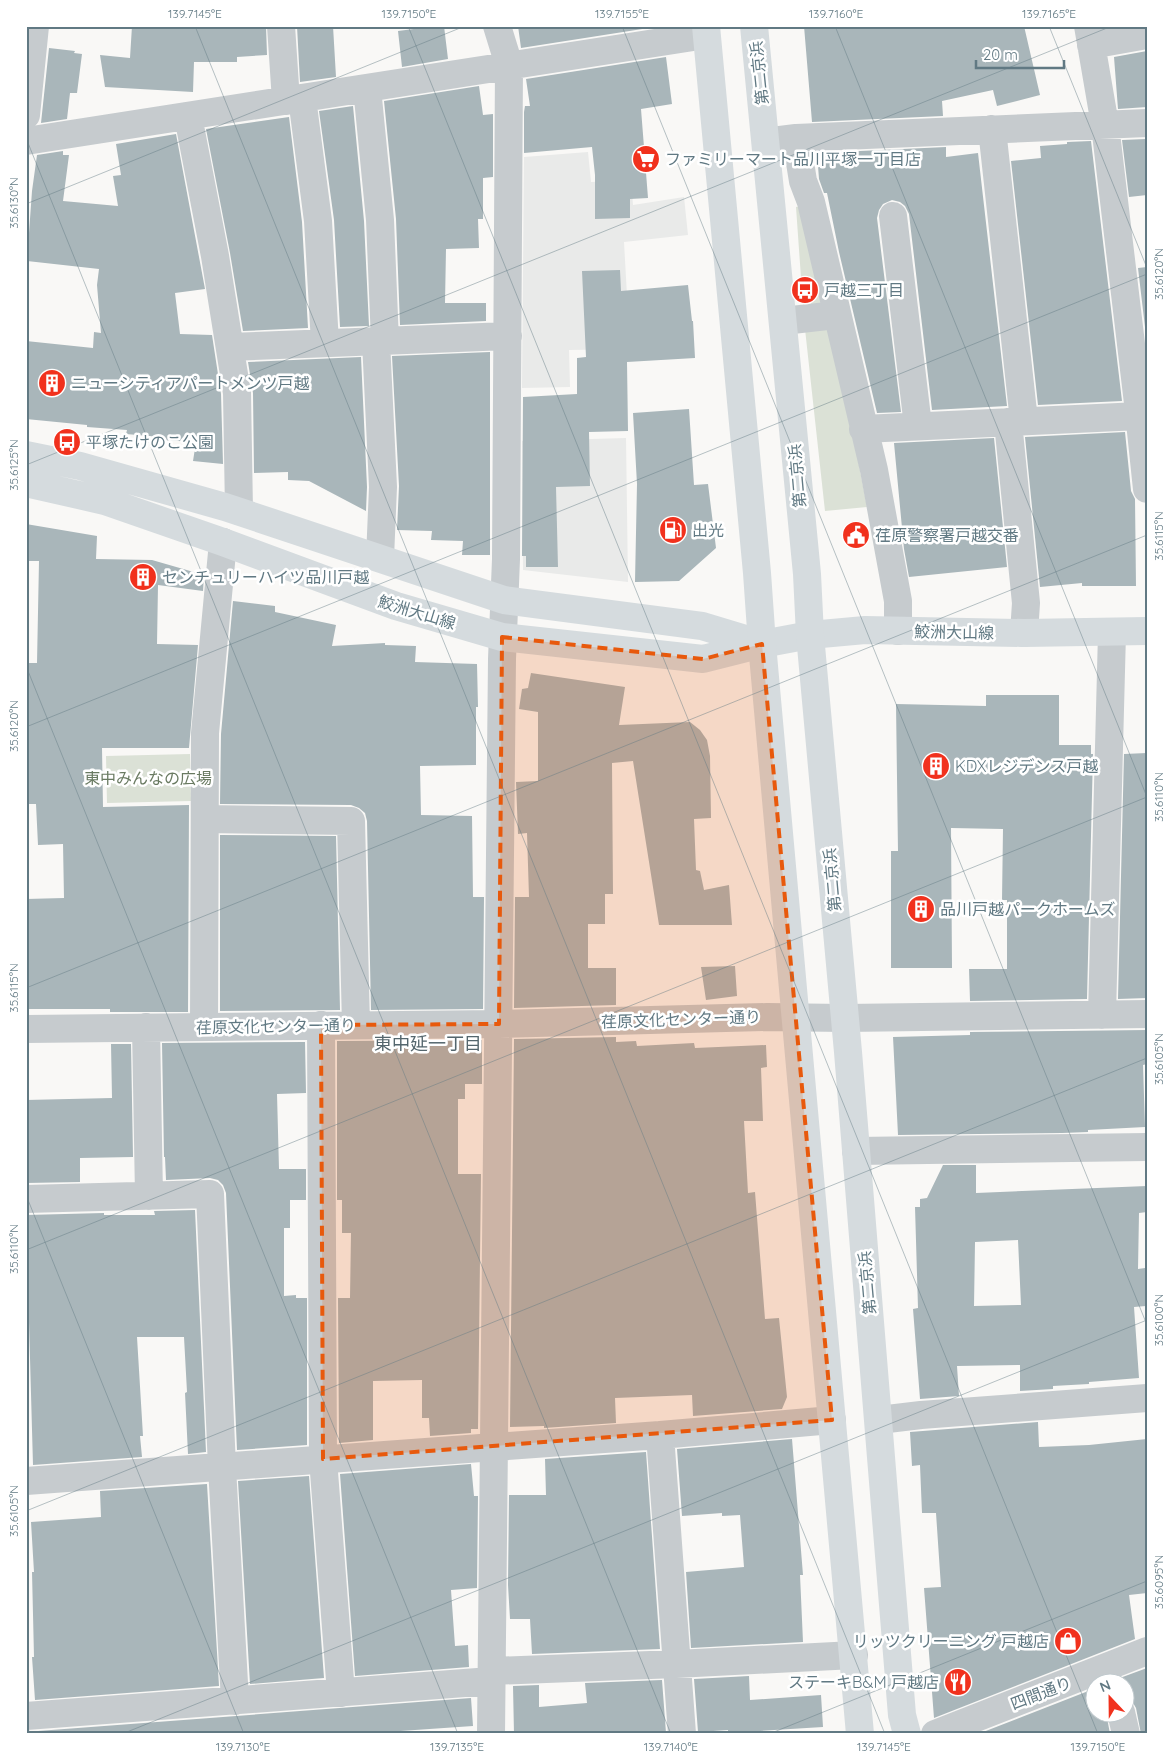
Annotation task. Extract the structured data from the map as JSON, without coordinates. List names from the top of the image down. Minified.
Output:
{"streets":{"main road":["第二京浜","鮫洲大山線"],"street":["荏原文化センター通り","四間通り"]},"crossings":[["第二京浜","鮫洲大山線"],["第二京浜","荏原文化センター通り"]],"districts":["東中延一丁目"],"parks":["東中みんなの広場"],"places":{"supermarket":["ファミリーマート品川平塚一丁目店"],"bus stop":["戸越三丁目","平塚たけのこ公園"],"building":["ニューシティアパートメンツ戸越","センチュリーハイツ品川戸越","KDXレジデンス戸越","品川戸越パークホームズ"],"fuel station":["出光"],"public building":["荏原警察署戸越交番"],"shop":["リッツクリーニング 戸越店"],"restaurant":["ステーキB&M 戸越店"]},"scale_bar":"20 m","north":"top","coordinates":["139.7145°E","139.7150°E","139.7155°E","139.7160°E","139.7165°E","35.6130°N","35.6120°N","35.6125°N","35.6115°N","35.6110°N","35.6105°N","35.6100°N","35.6095°N","139.7130°E","139.7135°E","139.7140°E"]}
